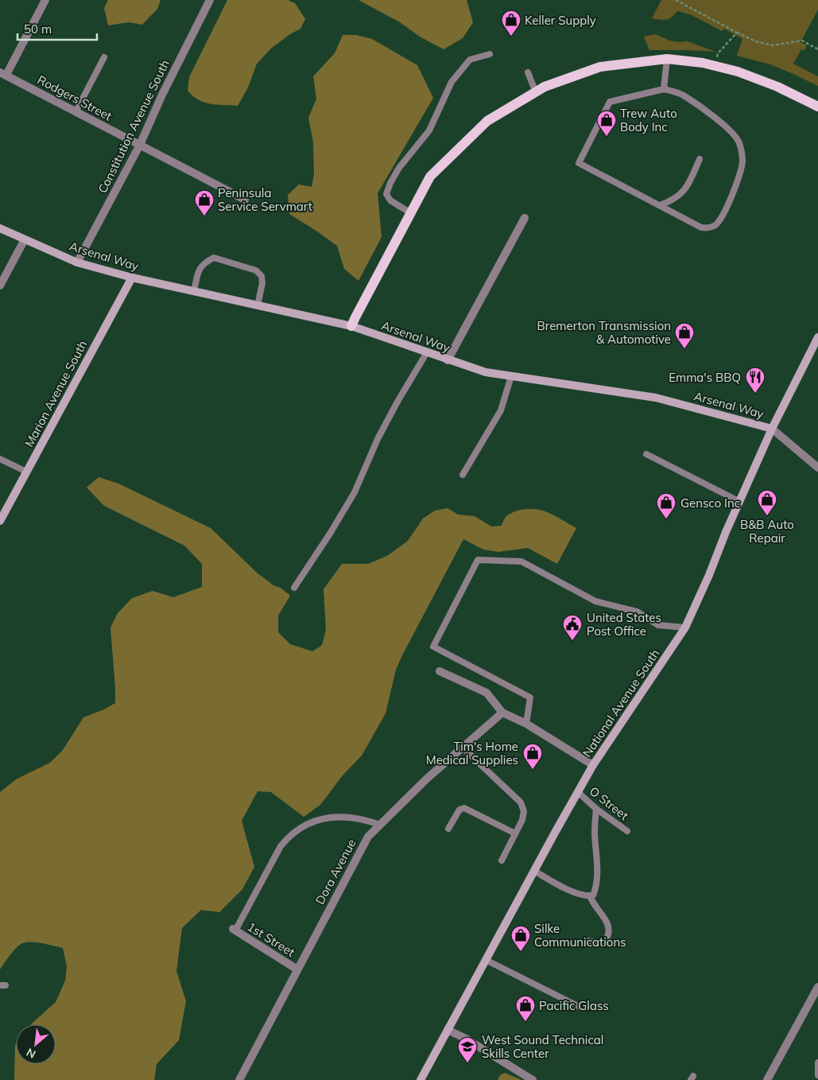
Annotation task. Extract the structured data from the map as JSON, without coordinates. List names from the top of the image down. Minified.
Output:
{"streets":{"main road":["Arsenal Way","Marion Avenue South","National Avenue South"],"street":["Rodgers Street","Constitution Avenue South","Dora Avenue","1st Street"],"lane":["O Street"]},"crossings":[["Rodgers Street","Constitution Avenue South"],["Constitution Avenue South","Arsenal Way"],["Arsenal Way","Marion Avenue South"],["Arsenal Way","National Avenue South"],["National Avenue South","O Street"],["Dora Avenue","1st Street"]],"places":{"shop":["Keller Supply","Trew Auto Body Inc","Peninsula Service Servmart","Bremerton Transmission & Automotive","B&B Auto Repair","Gensco Inc","Tim's Home Medical Supplies","Silke Communications","Pacific Glass"],"restaurant":["Emma's BBQ"],"public building":["United States Post Office"],"school or university":["West Sound Technical Skills Center"]},"scale_bar":"50 m","north":"bottom left"}
